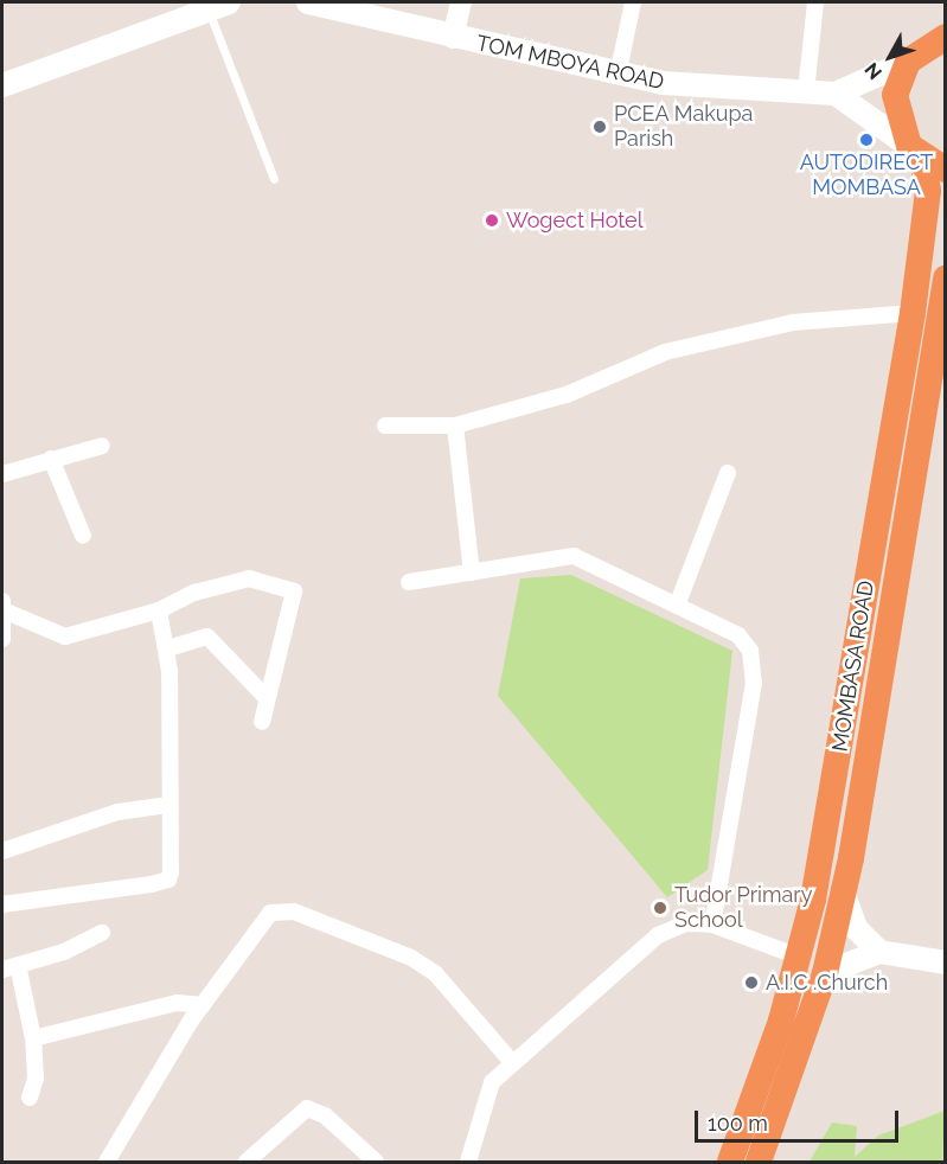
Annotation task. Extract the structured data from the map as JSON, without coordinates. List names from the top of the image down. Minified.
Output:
{"streets":{"highway":["MOMBASA ROAD"],"main road":["TOM MBOYA ROAD"]},"places":["PCEA Makupa Parish","AUTODIRECT MOMBASA","Wogect Hotel","Tudor Primary School","A.I.C .Church"],"scale_bar":"100 m","north":"bottom left"}
